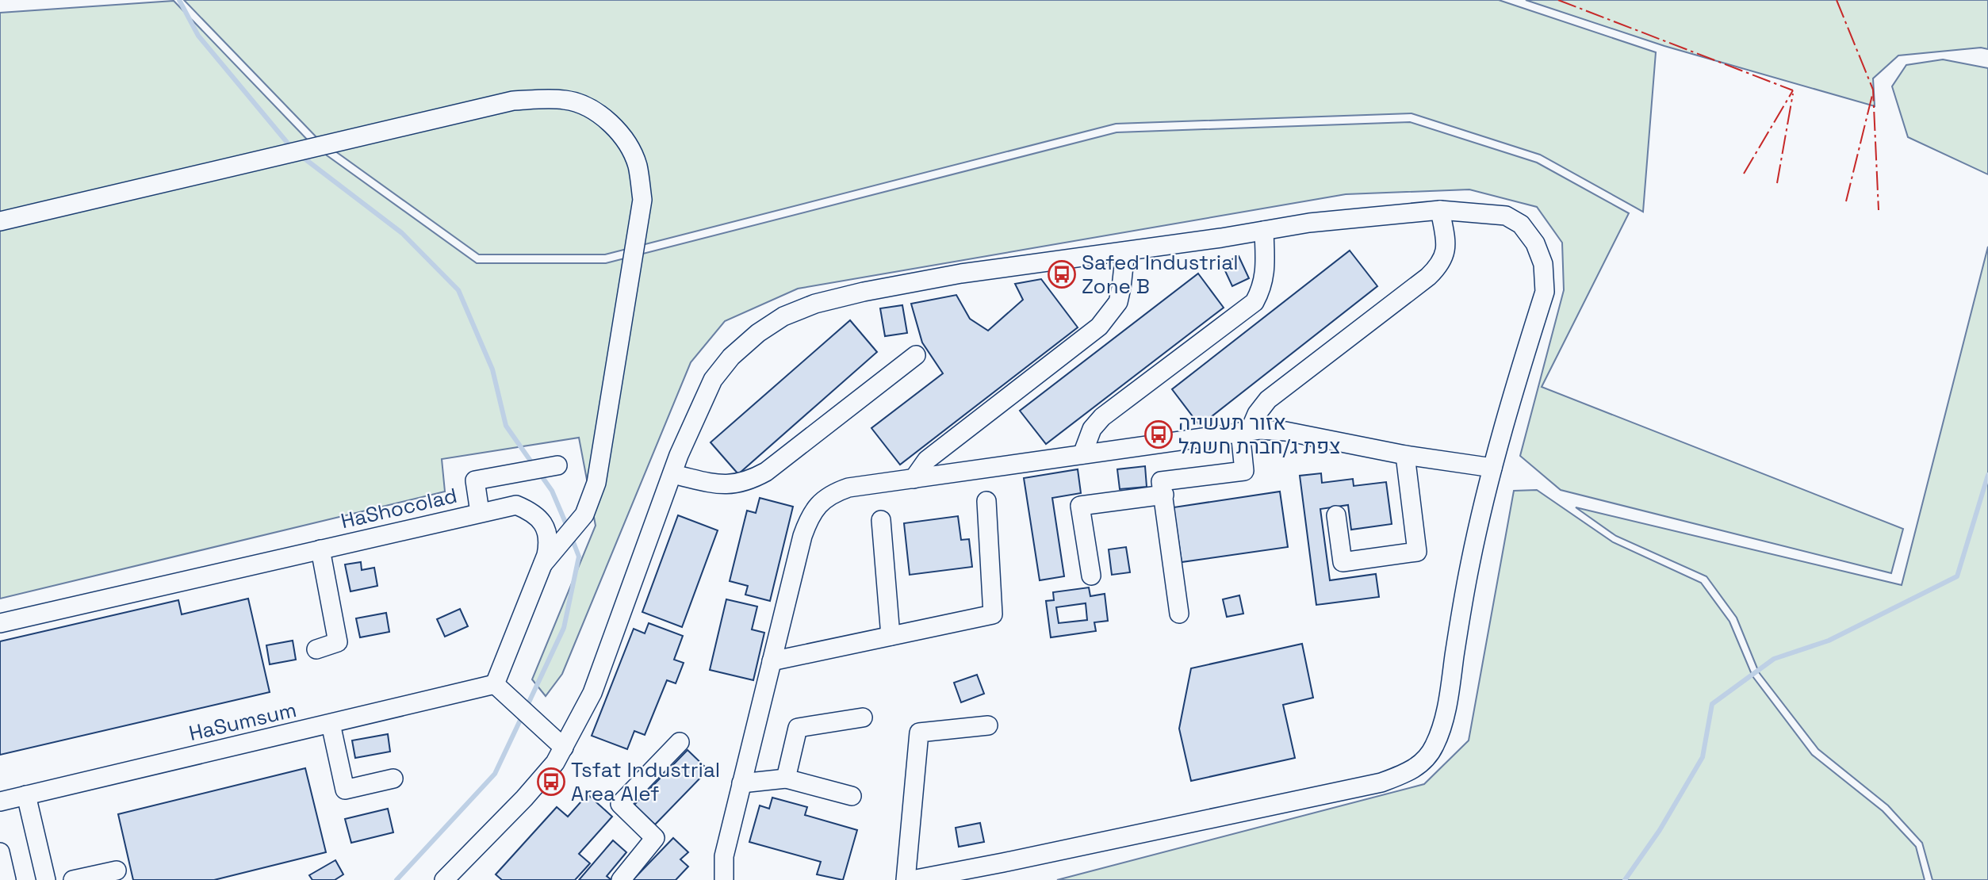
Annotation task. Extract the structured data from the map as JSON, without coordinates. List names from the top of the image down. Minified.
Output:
{"streets":{"street":["HaShocolad","HaSumsum"]},"crossings":[["HaShocolad","HaSumsum"]],"places":{"bus stop":["Safed Industrial Zone B","אזור תעשייה צפת ג/חברת חשמל","Tsfat Industrial Area Alef"]}}
